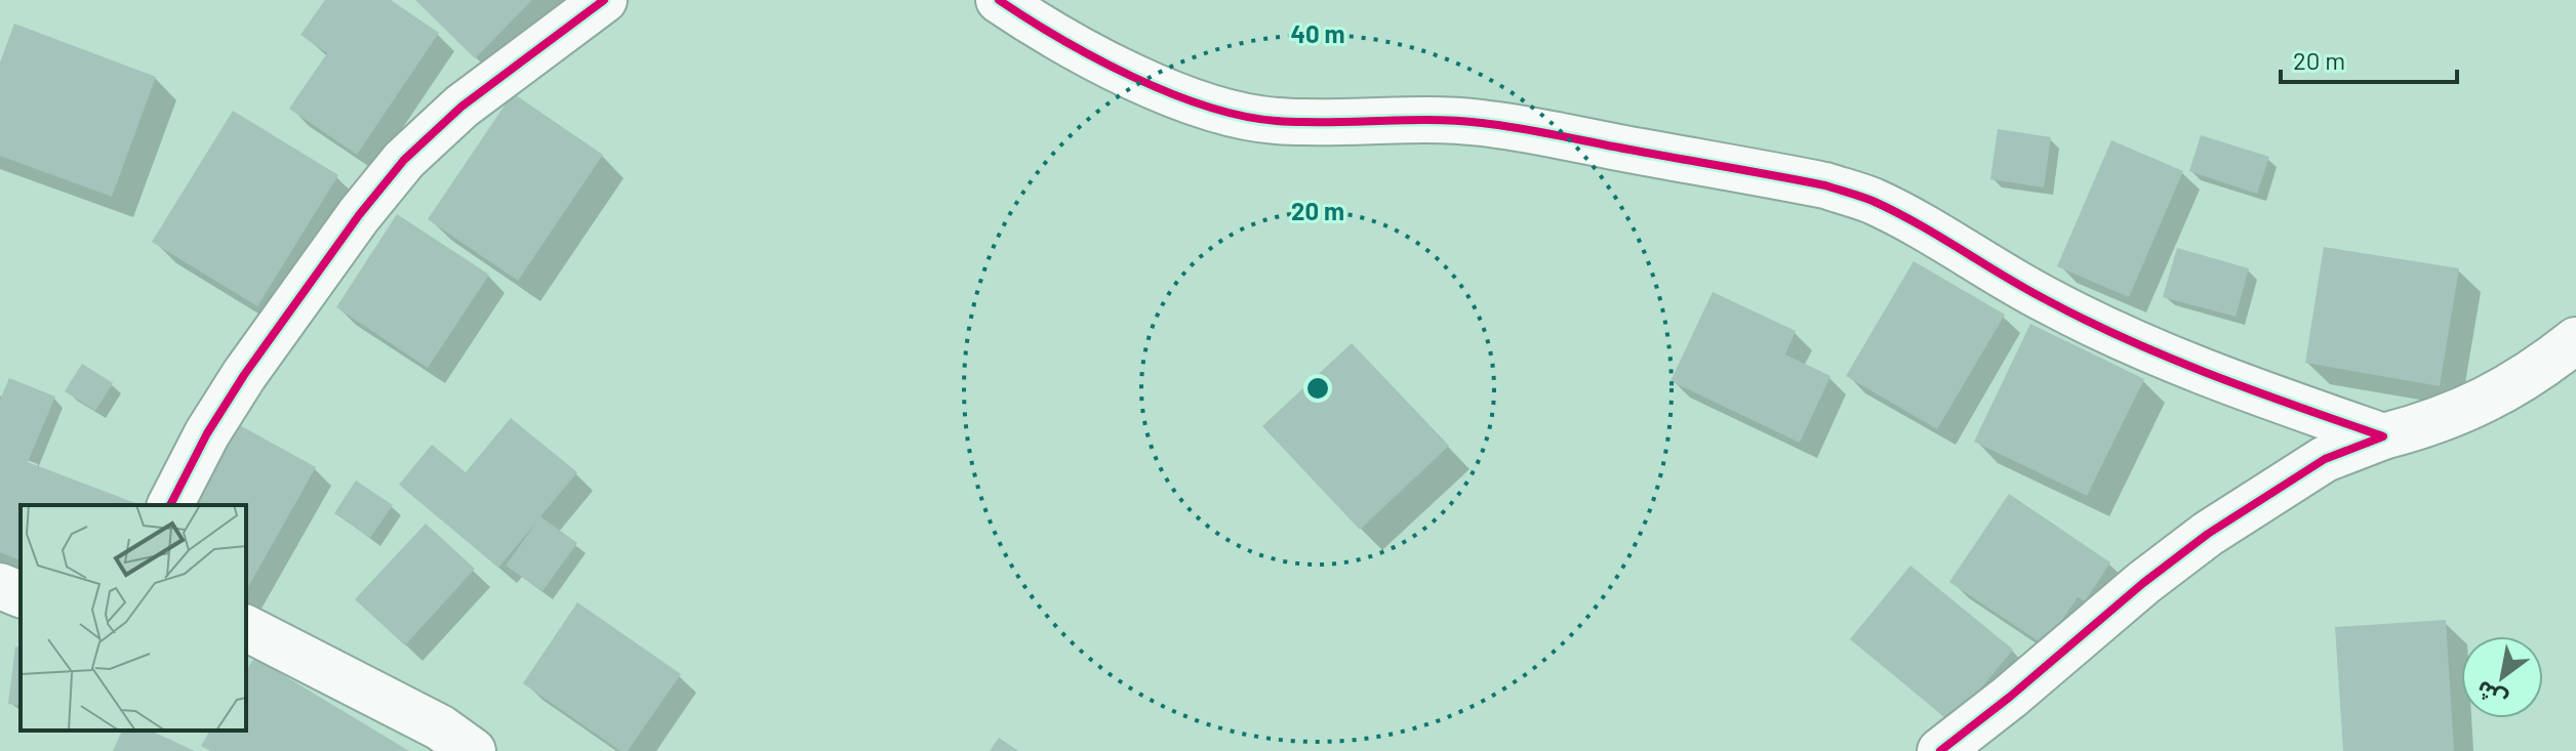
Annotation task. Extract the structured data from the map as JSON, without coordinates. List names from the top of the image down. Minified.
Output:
{"scale_bar":"20 m","north":"bottom left","rings":["40 m","20 m"]}
